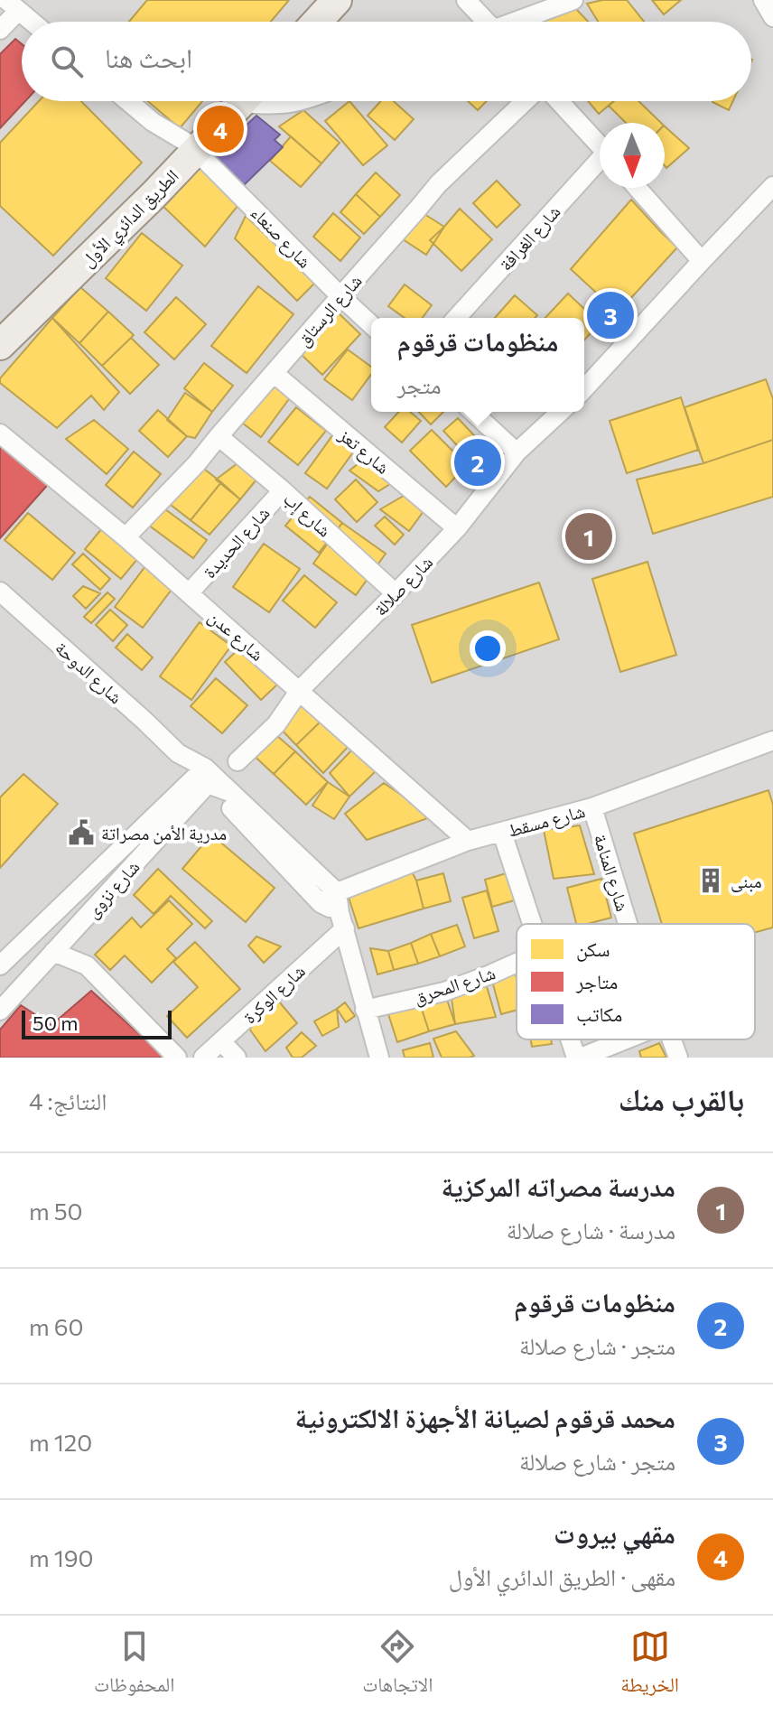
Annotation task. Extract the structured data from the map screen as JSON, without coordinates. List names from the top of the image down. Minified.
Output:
{"streets":{"main road":["الطريق الدائري الأول"],"street":["شارع صنعاء","شارع الغرافة","شارع الرستاق","شارع تعز","شارع إب","شارع الحديدة","شارع صلالة","شارع عدن","شارع الدوحة","شارع مسقط","شارع المنامة","شارع نزوى","شارع المحرق","شارع الوكرة"]},"crossings":[["الطريق الدائري الأول","شارع صنعاء"],["شارع صنعاء","شارع الرستاق"],["شارع الرستاق","شارع تعز"],["شارع الرستاق","شارع إب"],["شارع الرستاق","شارع عدن"],["شارع تعز","شارع صلالة"],["شارع إب","شارع الحديدة"],["شارع إب","شارع صلالة"],["شارع الحديدة","شارع عدن"],["شارع صلالة","شارع عدن"],["شارع عدن","شارع مسقط"],["شارع الدوحة","شارع نزوى"],["شارع مسقط","شارع المنامة"]],"places":{"public building":["مدرية الأمن مصراتة"],"building":["مبنى"]},"legend":["سكن","متاجر","مكاتب"],"scale_bar":"50 m","north":"bottom","page":{"search":"ابحث هنا","pins":["4","3","2","1"],"popup":["منظومات قرقوم","متجر"],"scale":"50 m","heading":["بالقرب منك","النتائج: 4"],"list":[{"mark":"1","name":"مدرسة مصراته المركزية","note":"مدرسة · شارع صلالة","value":"50 m"},{"mark":"2","name":"منظومات قرقوم","note":"متجر · شارع صلالة","value":"60 m"},{"mark":"3","name":"محمد قرقوم لصيانة الأجهزة الالكترونية","note":"متجر · شارع صلالة","value":"120 m"},{"mark":"4","name":"مقهي بيروت","note":"مقهى · الطريق الدائري الأول","value":"190 m"}],"nav":["الخريطة","الاتجاهات","المحفوظات"]}}
